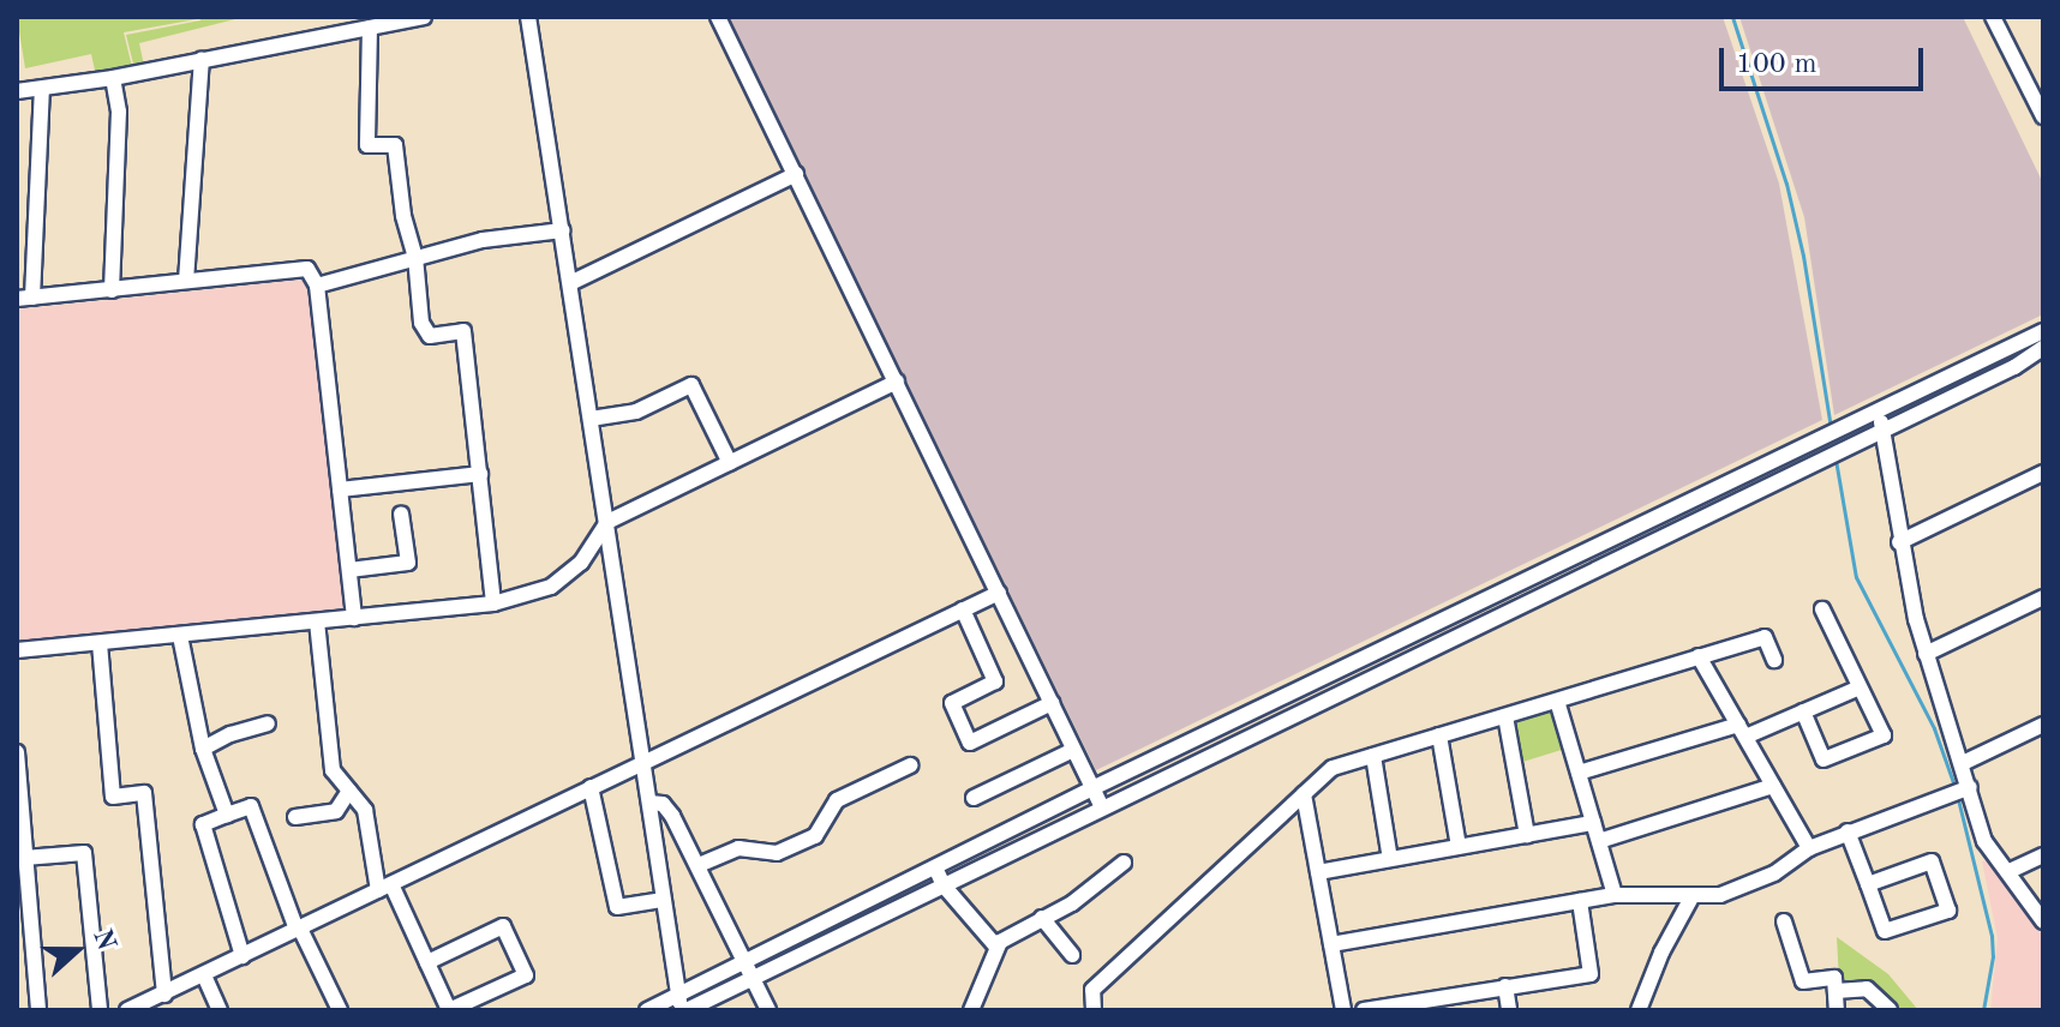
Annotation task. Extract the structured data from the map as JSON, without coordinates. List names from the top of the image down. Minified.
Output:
{"scale_bar":"100 m","north":"right"}
